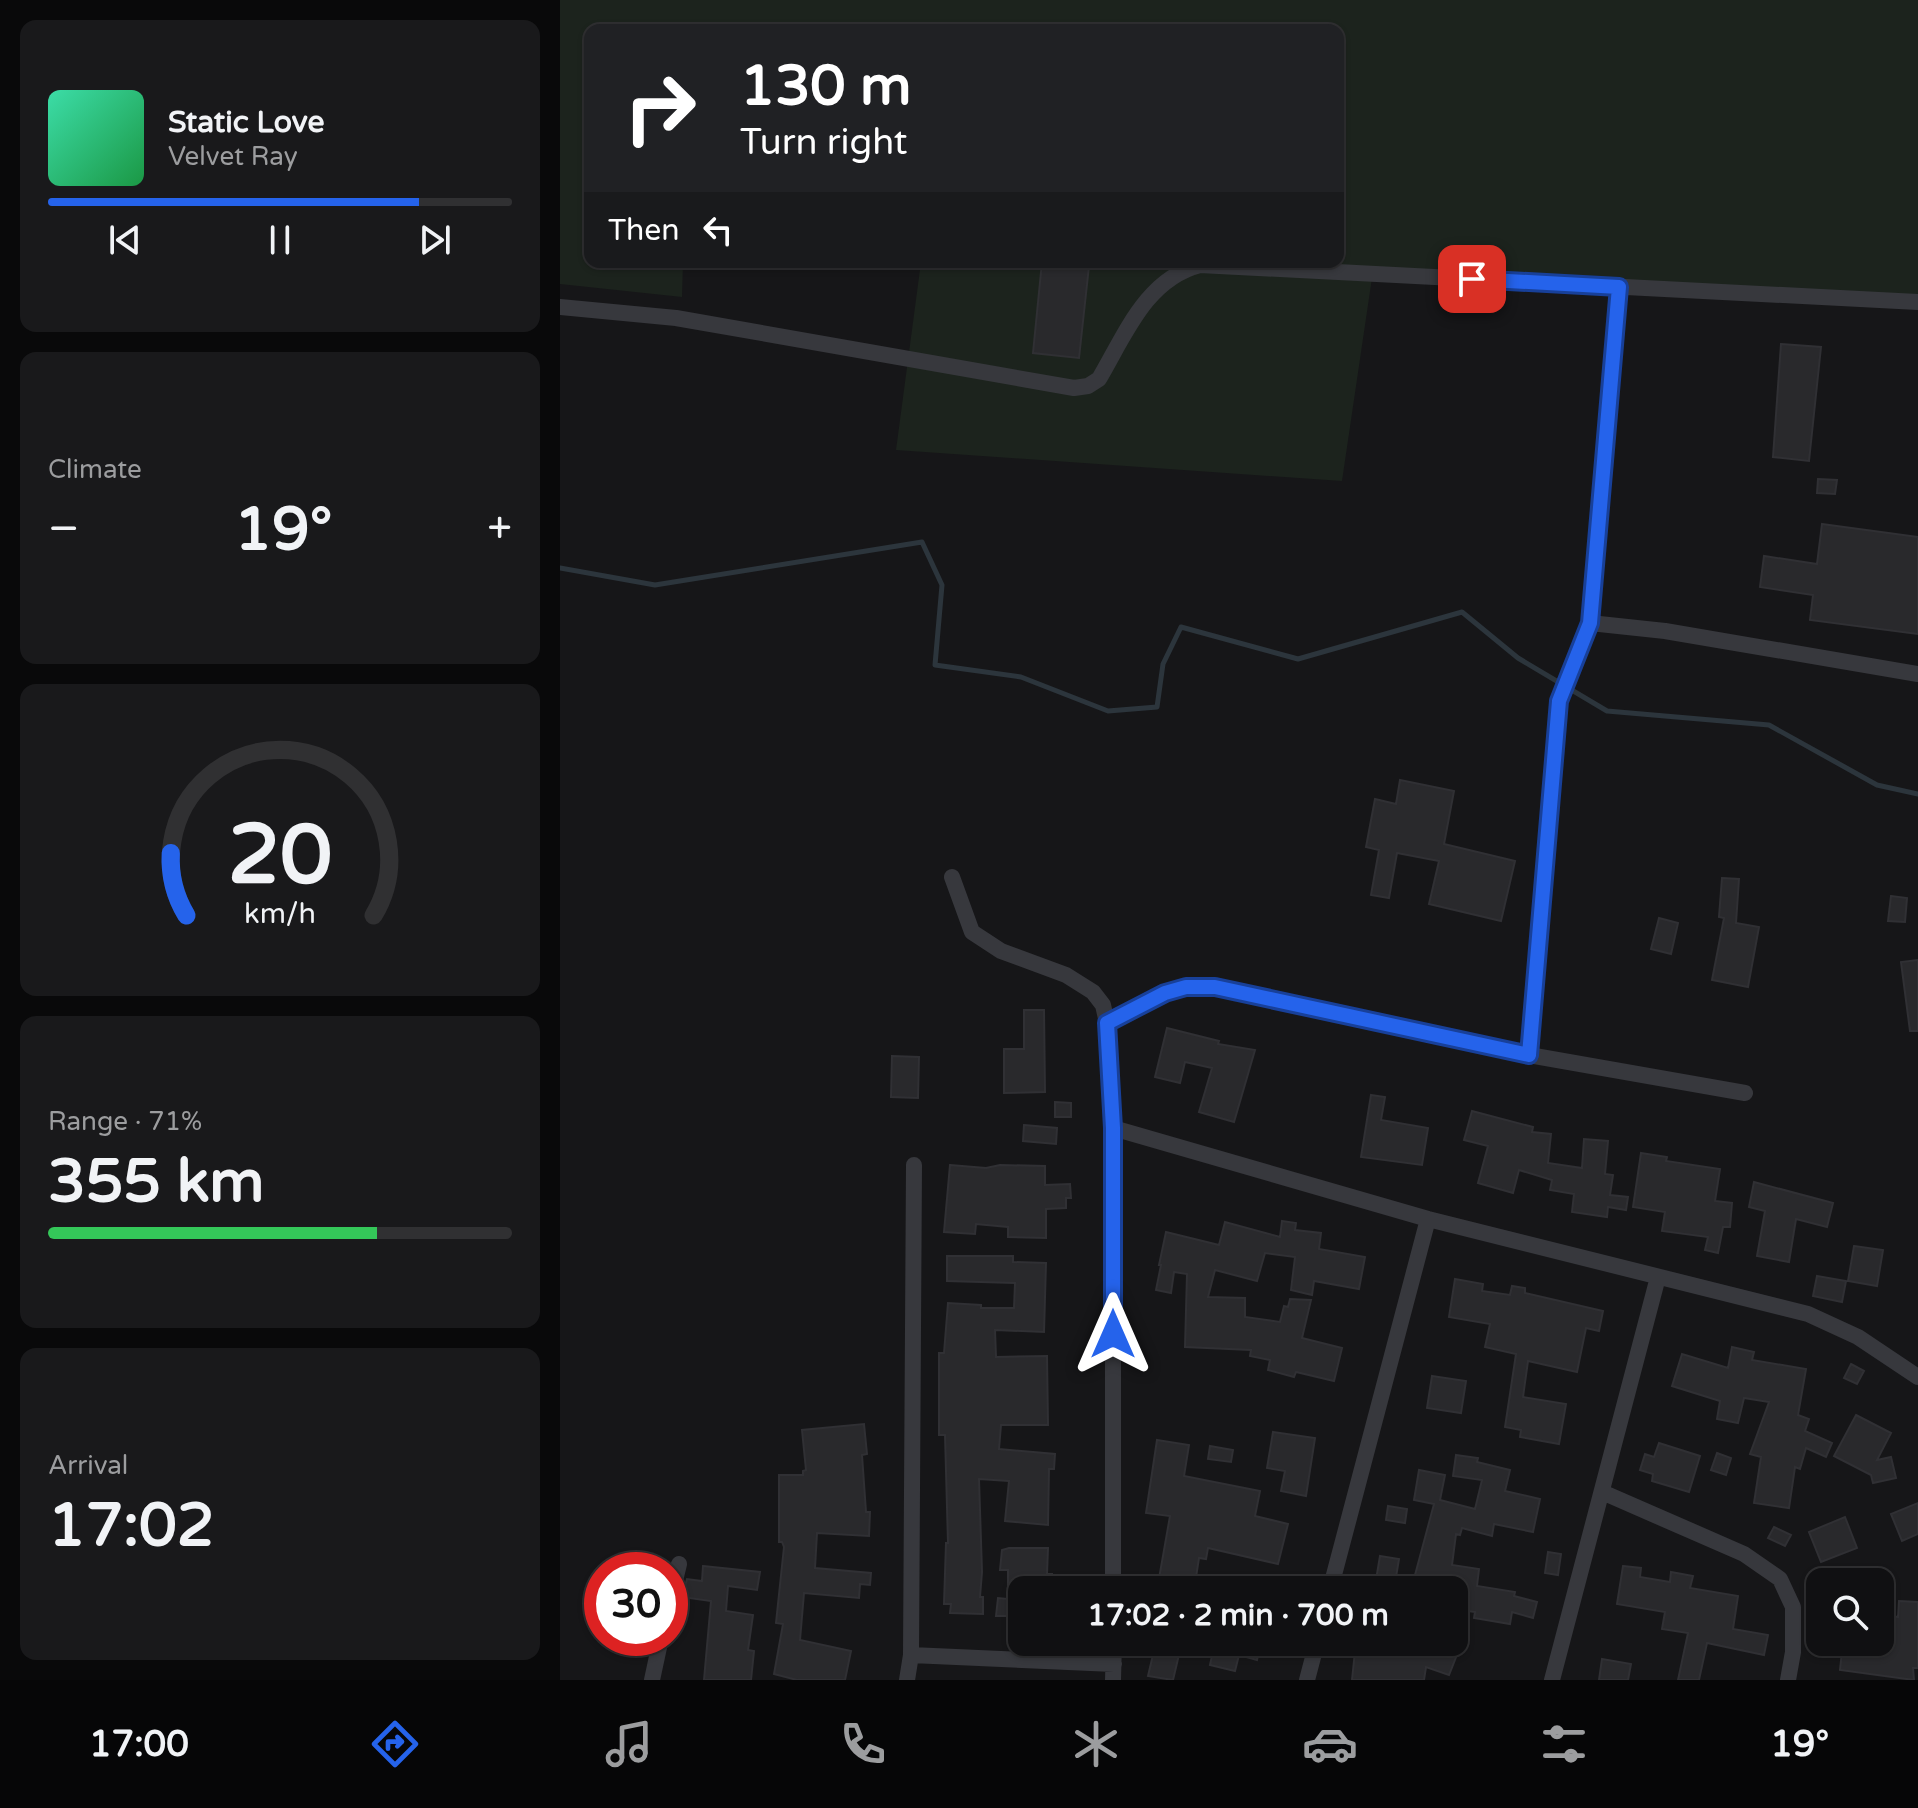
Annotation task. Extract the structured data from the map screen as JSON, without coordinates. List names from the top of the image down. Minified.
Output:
{"page":{"turn":["130 m","Turn right"],"song":["Static Love","Velvet Ray"],"then":"Then","tile":["Climate",["Range · 71%","355 km"],["Arrival","17:02"]],"heat":["−","19°","+"],"limit":"30","trip":"17:02 · 2 min · 700 m","tabs":["17:00","19°"],"gauge":["20","km/h"]}}
